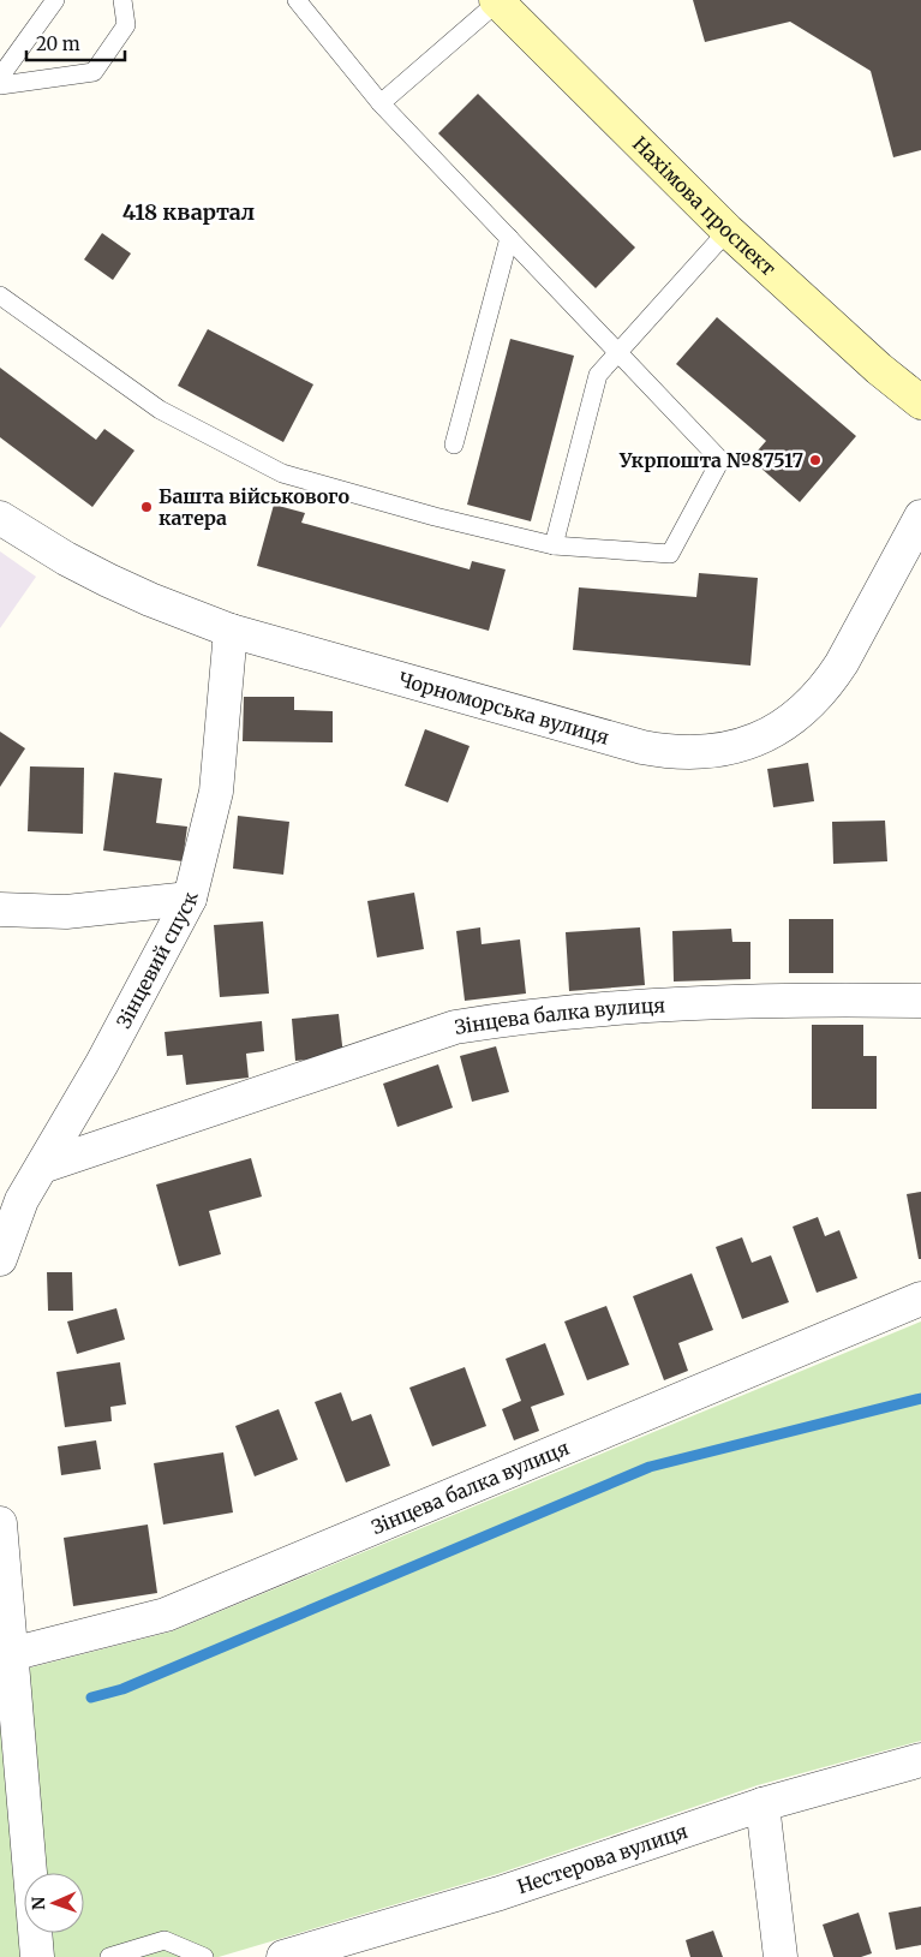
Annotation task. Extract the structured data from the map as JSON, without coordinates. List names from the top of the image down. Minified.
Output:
{"streets":{"main road":["Нахімова проспект"],"street":["Чорноморська вулиця","Зінцевий спуск","Зінцева балка вулиця","Нестерова вулиця"]},"crossings":[["Чорноморська вулиця","Зінцевий спуск"],["Зінцевий спуск","Зінцева балка вулиця"]],"districts":["418 квартал"],"places":["Укрпошта №87517","Башта військового катера"],"scale_bar":"20 m","north":"left"}
